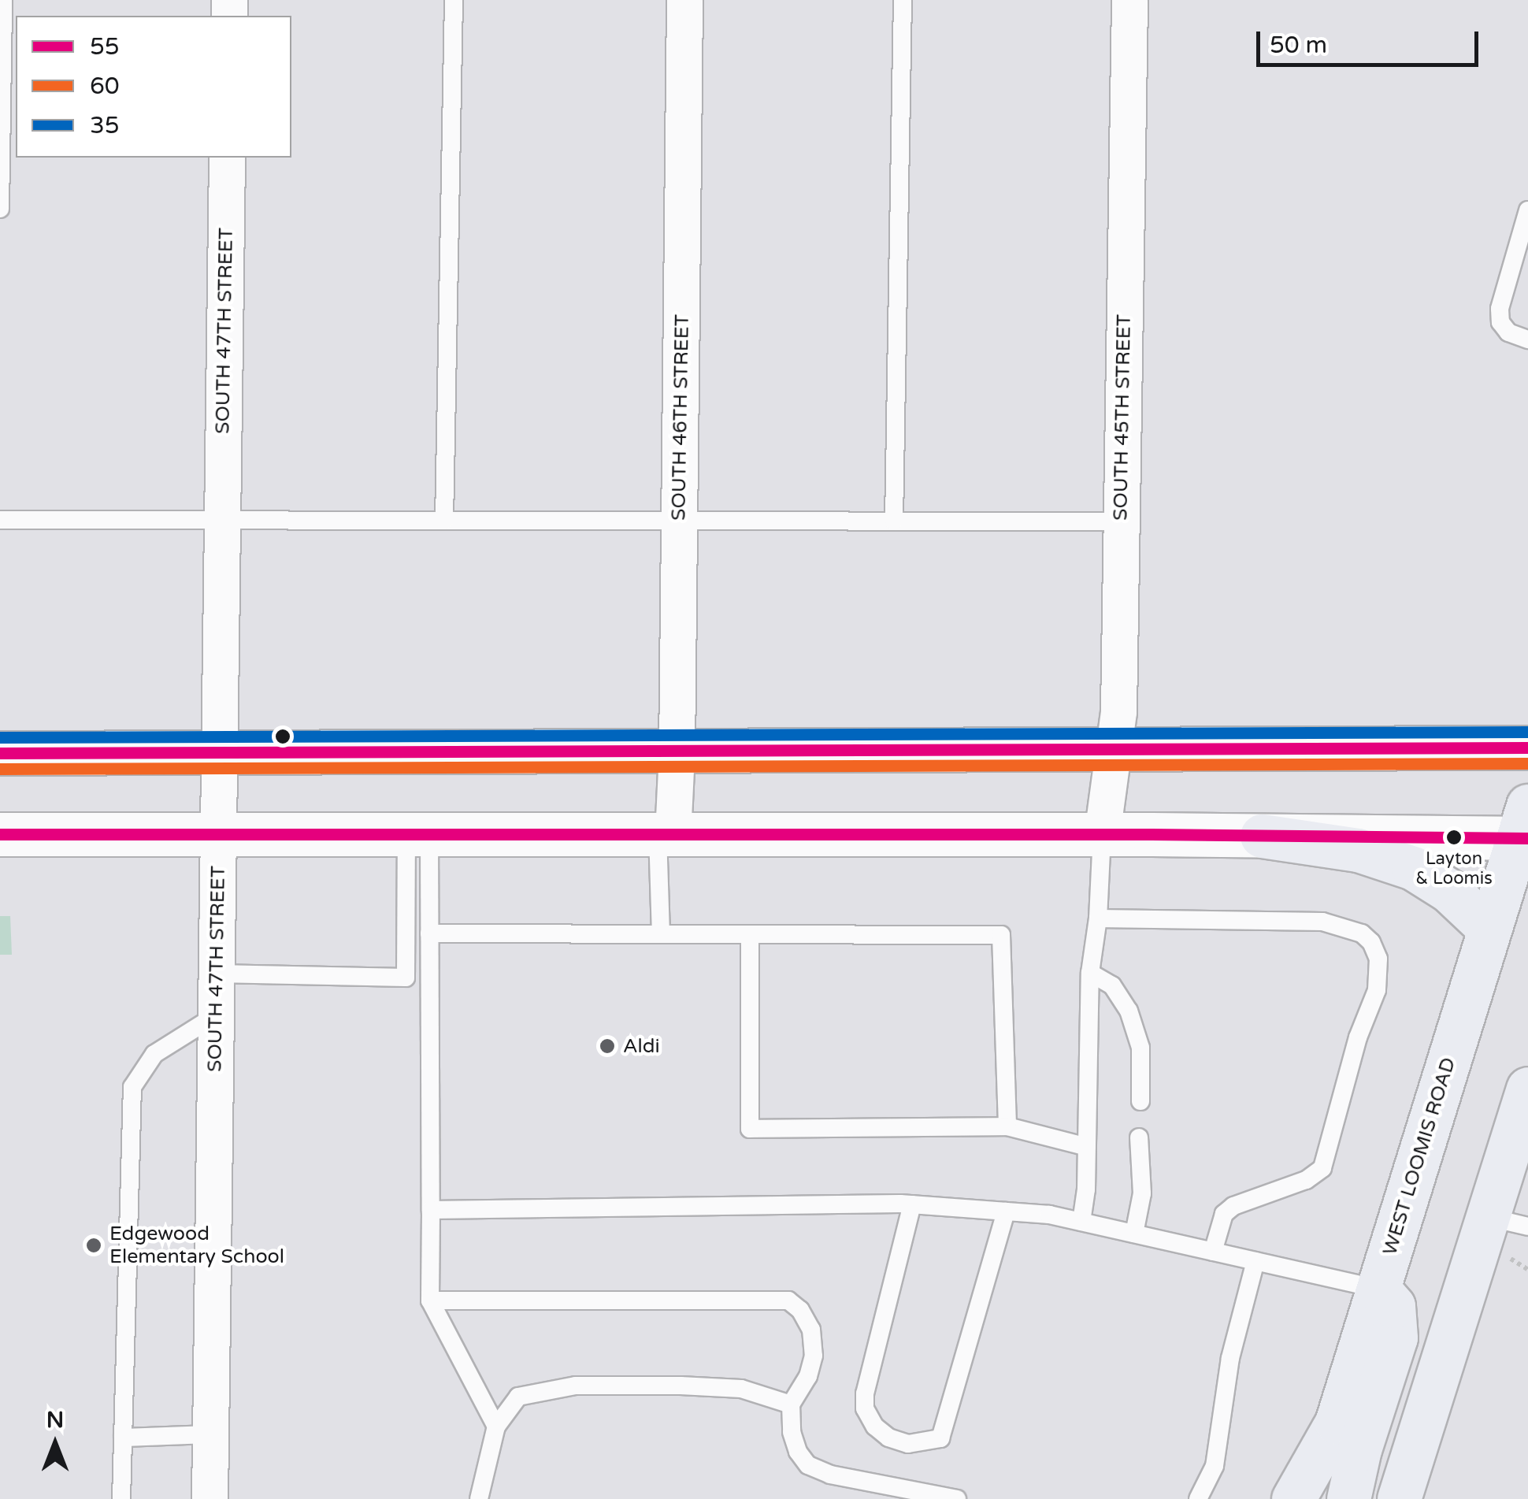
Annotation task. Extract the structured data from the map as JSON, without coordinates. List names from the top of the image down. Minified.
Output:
{"streets":{"main road":["WEST LOOMIS ROAD"],"street":["SOUTH 47TH STREET","SOUTH 46TH STREET","SOUTH 45TH STREET"]},"places":["Layton & Loomis","Aldi","Edgewood Elementary School"],"lines":["transit line 35","transit line 55","transit line 60"],"legend":["55","60","35"],"scale_bar":"50 m","north":"top"}
